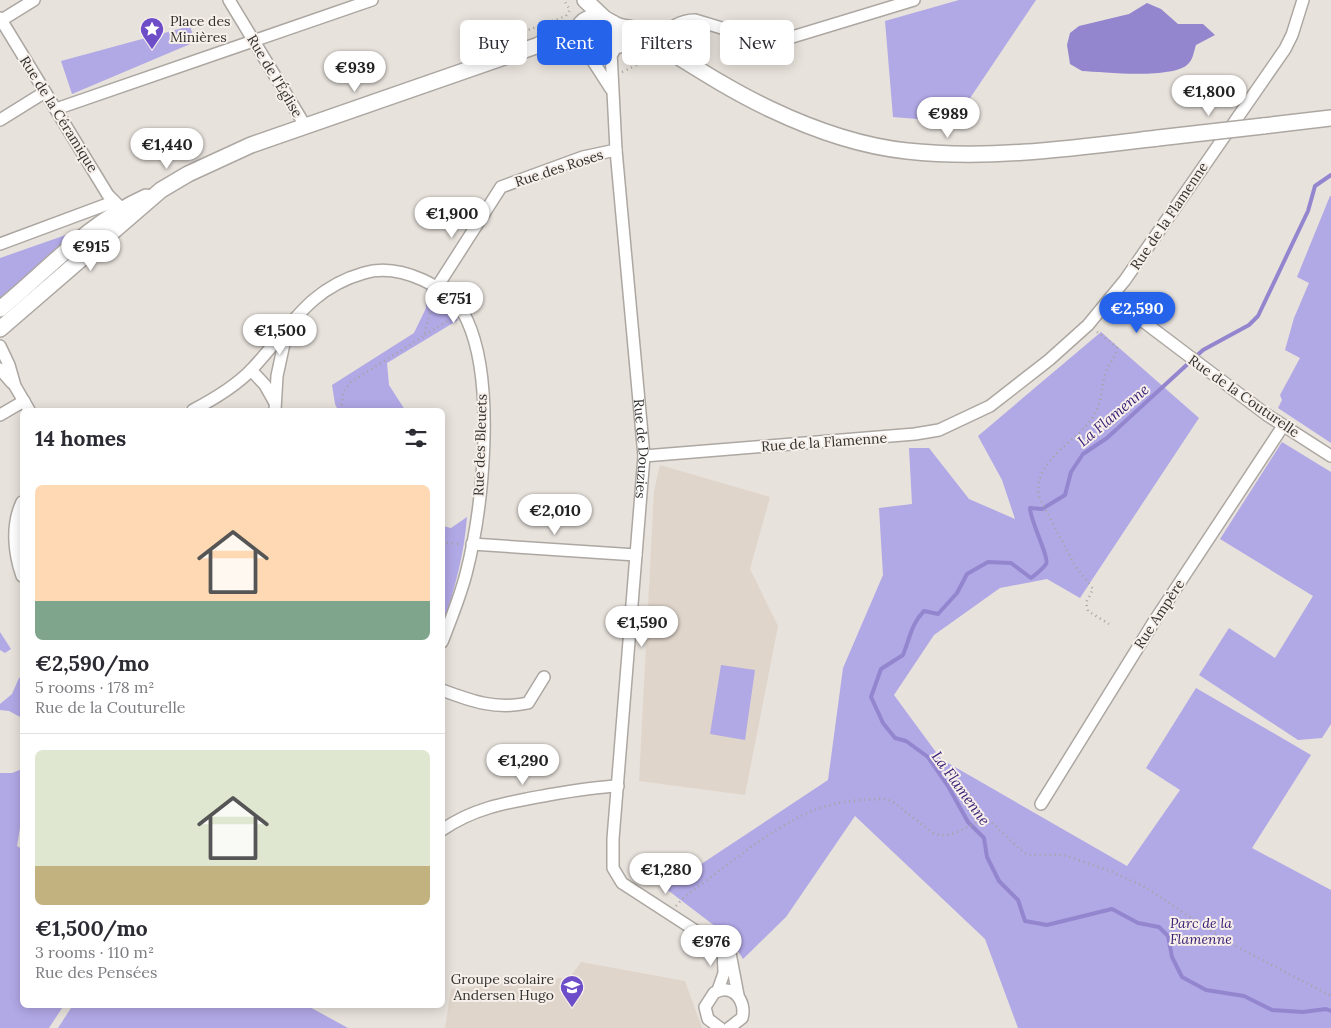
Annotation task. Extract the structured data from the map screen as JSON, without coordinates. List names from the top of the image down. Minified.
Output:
{"streets":{"street":["Rue de l'Église","Rue de la Céramique","Rue des Roses","Rue de la Flamenne","Rue de la Couturelle","Rue des Bleuets","Rue de Douzies","Rue Ampère"]},"crossings":[["Rue des Roses","Rue des Bleuets"],["Rue des Roses","Rue de Douzies"],["Rue de la Flamenne","Rue de la Couturelle"],["Rue de la Flamenne","Rue de Douzies"],["Rue de la Couturelle","Rue Ampère"]],"water":["La Flamenne"],"parks":["Parc de la Flamenne"],"places":{"place":["Place des Minières"],"school or university":["Groupe scolaire Andersen Hugo"]},"page":{"chip":["Buy","Rent","Filters","New"],"price":["€939","€1,800","€989","€1,440","€1,900","€915","€751","€2,590","€1,500","€2,010","€1,590","€1,290","€1,280","€976"],"heading":"14 homes","list":[{"name":"€2,590/mo","note":"5 rooms · 178 m² · Rue de la Couturelle"},{"name":"€1,500/mo","note":"3 rooms · 110 m² · Rue des Pensées"}]}}
